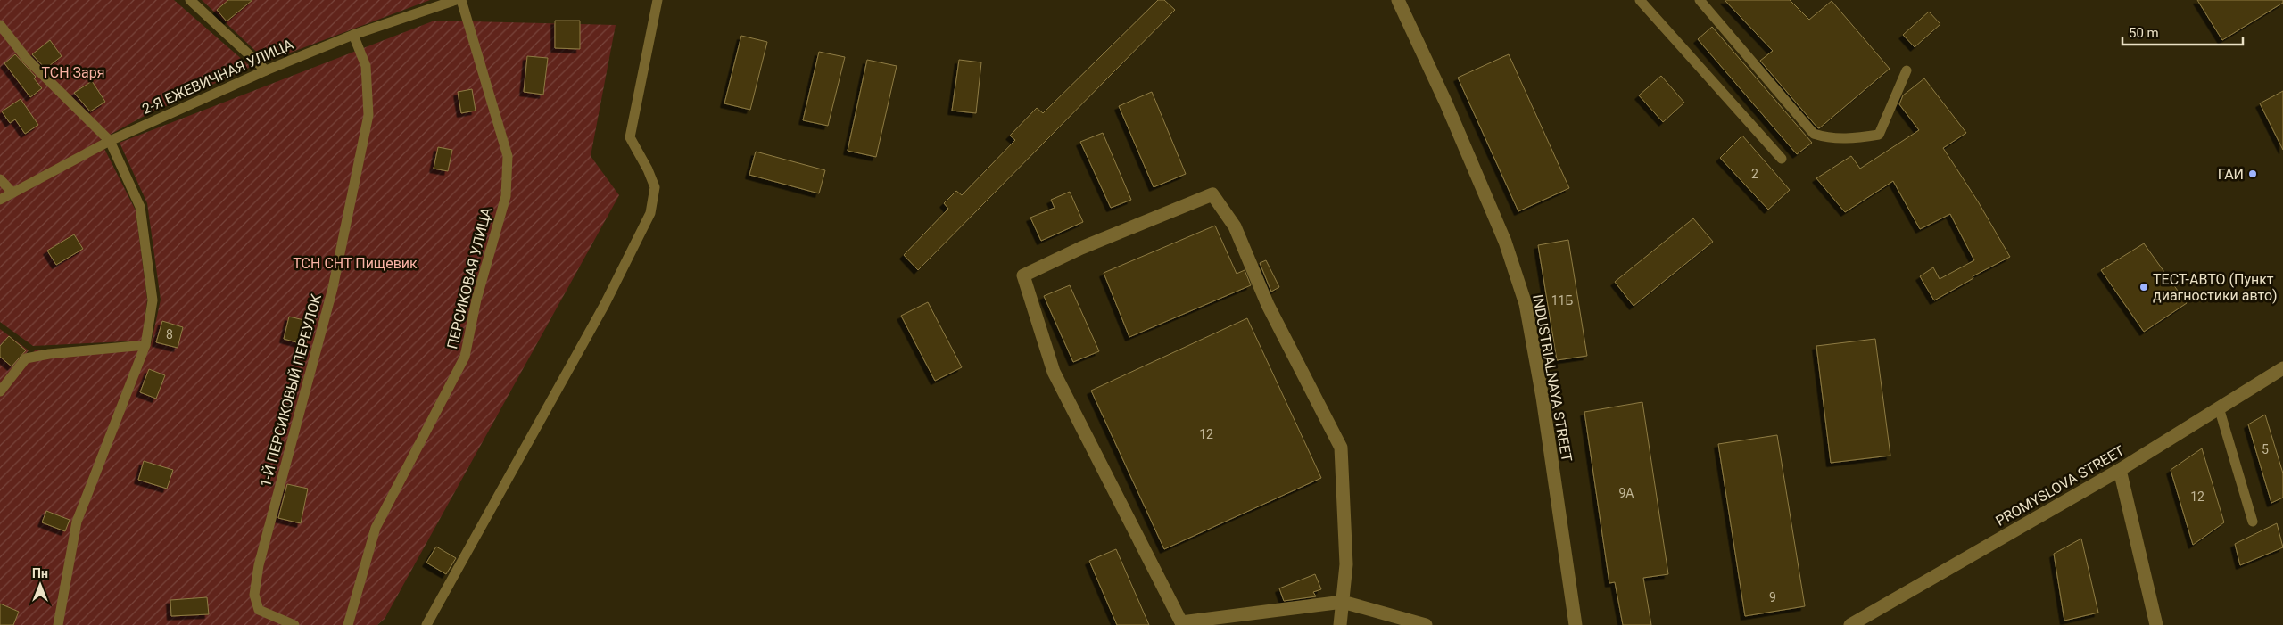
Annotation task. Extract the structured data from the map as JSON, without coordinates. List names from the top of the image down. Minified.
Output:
{"streets":{"street":["INDUSTRIALNAYA STREET","PROMYSLOVA STREET"],"lane":["2-Я ЕЖЕВИЧНАЯ УЛИЦА","ПЕРСИКОВАЯ УЛИЦА","1-Й ПЕРСИКОВЫЙ ПЕРЕУЛОК"]},"crossings":[["2-Я ЕЖЕВИЧНАЯ УЛИЦА","1-Й ПЕРСИКОВЫЙ ПЕРЕУЛОК"]],"parks":["ТСН Заря","ТСН СНТ Пищевик"],"places":["ГАИ","ТЕСТ-АВТО (Пункт диагностики авто)"],"house_numbers":["2","11Б","8","12","5","9А","12","9"],"scale_bar":"50 m","north":"top"}
